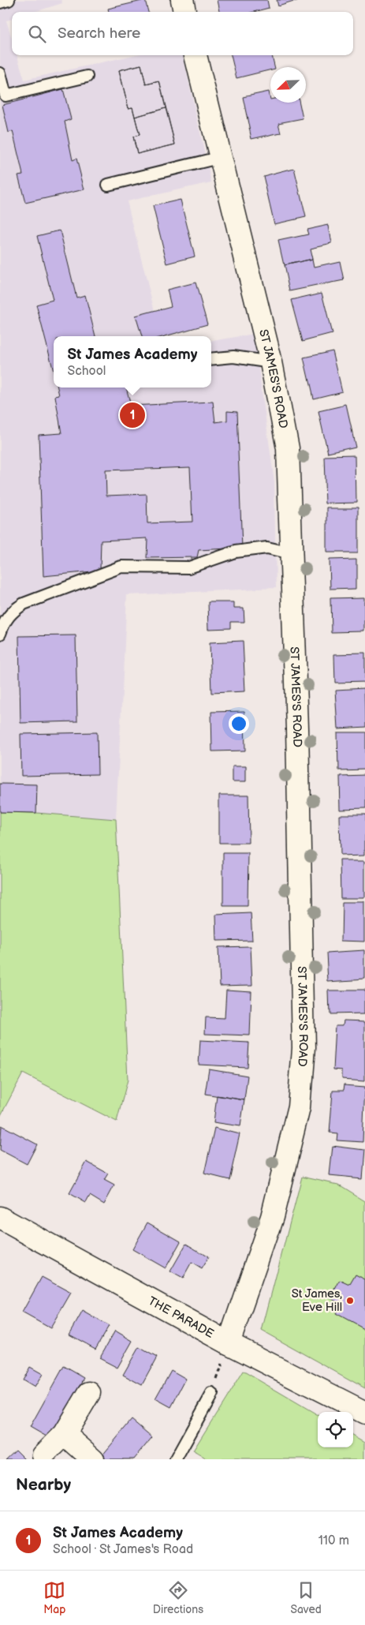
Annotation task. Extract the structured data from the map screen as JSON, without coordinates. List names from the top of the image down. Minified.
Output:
{"streets":{"street":["ST JAMES'S ROAD","THE PARADE"]},"crossings":[["ST JAMES'S ROAD","THE PARADE"]],"places":["St James, Eve Hill"],"north":"bottom left","page":{"search":"Search here","popup":["St James Academy","School"],"pins":"1","heading":"Nearby","list":[{"mark":"1","name":"St James Academy","note":"School · St James's Road","value":"110 m"}],"nav":["Map","Directions","Saved"]}}
